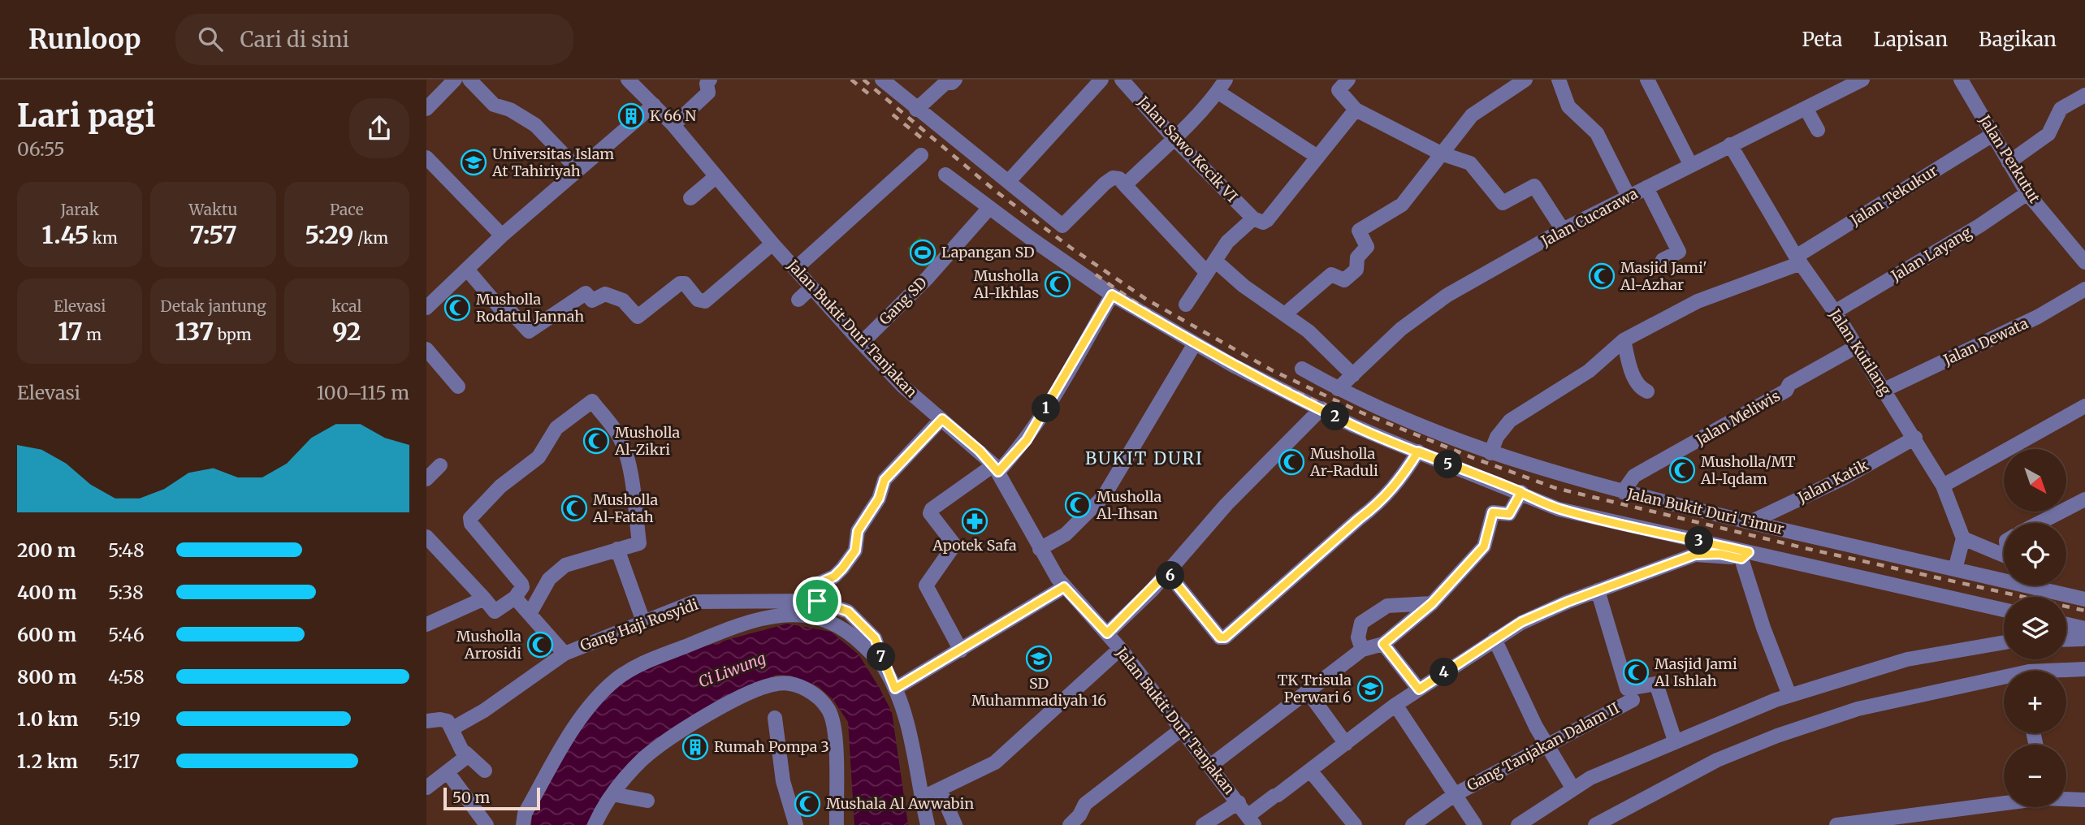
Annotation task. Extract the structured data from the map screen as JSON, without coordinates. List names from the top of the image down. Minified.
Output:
{"streets":{"street":["Jalan Sawo Kecik VI","Jalan Perkutut","Jalan Tekukur","Jalan Cucarawa","Jalan Layang","Gang SD","Jalan Bukit Duri Tanjakan","Jalan Dewata","Jalan Kutilang","Jalan Meliwis","Jalan Katik","Jalan Bukit Duri Timur","Gang Haji Rosyidi","Gang Tanjakan Dalam II"]},"crossings":[["Jalan Perkutut","Jalan Tekukur"],["Jalan Perkutut","Jalan Layang"],["Jalan Tekukur","Jalan Kutilang"],["Jalan Tekukur","Jalan Bukit Duri Timur"],["Jalan Cucarawa","Jalan Kutilang"],["Jalan Cucarawa","Jalan Bukit Duri Timur"],["Jalan Layang","Jalan Kutilang"],["Gang SD","Jalan Bukit Duri Tanjakan"],["Jalan Dewata","Jalan Kutilang"],["Jalan Kutilang","Jalan Meliwis"],["Jalan Kutilang","Jalan Katik"],["Jalan Meliwis","Jalan Bukit Duri Timur"],["Jalan Katik","Jalan Bukit Duri Timur"]],"districts":["BUKIT DURI"],"water":["Ci Liwung"],"places":{"building":["K 66 N","Rumah Pompa 3"],"school or university":["Universitas Islam At Tahiriyah","SD Muhammadiyah 16","TK Trisula Perwari 6"],"sports":["Lapangan SD"],"mosque":["Masjid Jami' Al-Azhar","Musholla Al-Ikhlas","Musholla Rodatul Jannah","Musholla Al-Zikri","Musholla Ar-Raduli","Musholla/MT Al-Iqdam","Musholla Al-Ihsan","Musholla Al-Fatah","Musholla Arrosidi","Masjid Jami Al Ishlah","Mushala Al Awwabin"],"pharmacy":["Apotek Safa"]},"scale_bar":"50 m","north":"bottom right","page":{"header":"Runloop","search":"Cari di sini","nav":["Peta","Lapisan","Bagikan"],"heading":["Lari pagi","06:55"],"stats":[["Jarak","1.45 km"],["Waktu","7:57"],["Pace","5:29 /km"],["Elevasi","17 m"],["Detak jantung","137 bpm"],["kcal","92"]],"chart":["Elevasi","100–115 m"],"pins":["1","2","5","3","6","7","4"],"map_buttons":["+","−"],"list":[{"name":"200 m","note":"5:48"},{"name":"400 m","note":"5:38"},{"name":"600 m","note":"5:46"},{"name":"800 m","note":"4:58"},{"name":"1.0 km","note":"5:19"},{"name":"1.2 km","note":"5:17"}],"scale":"50 m"}}
